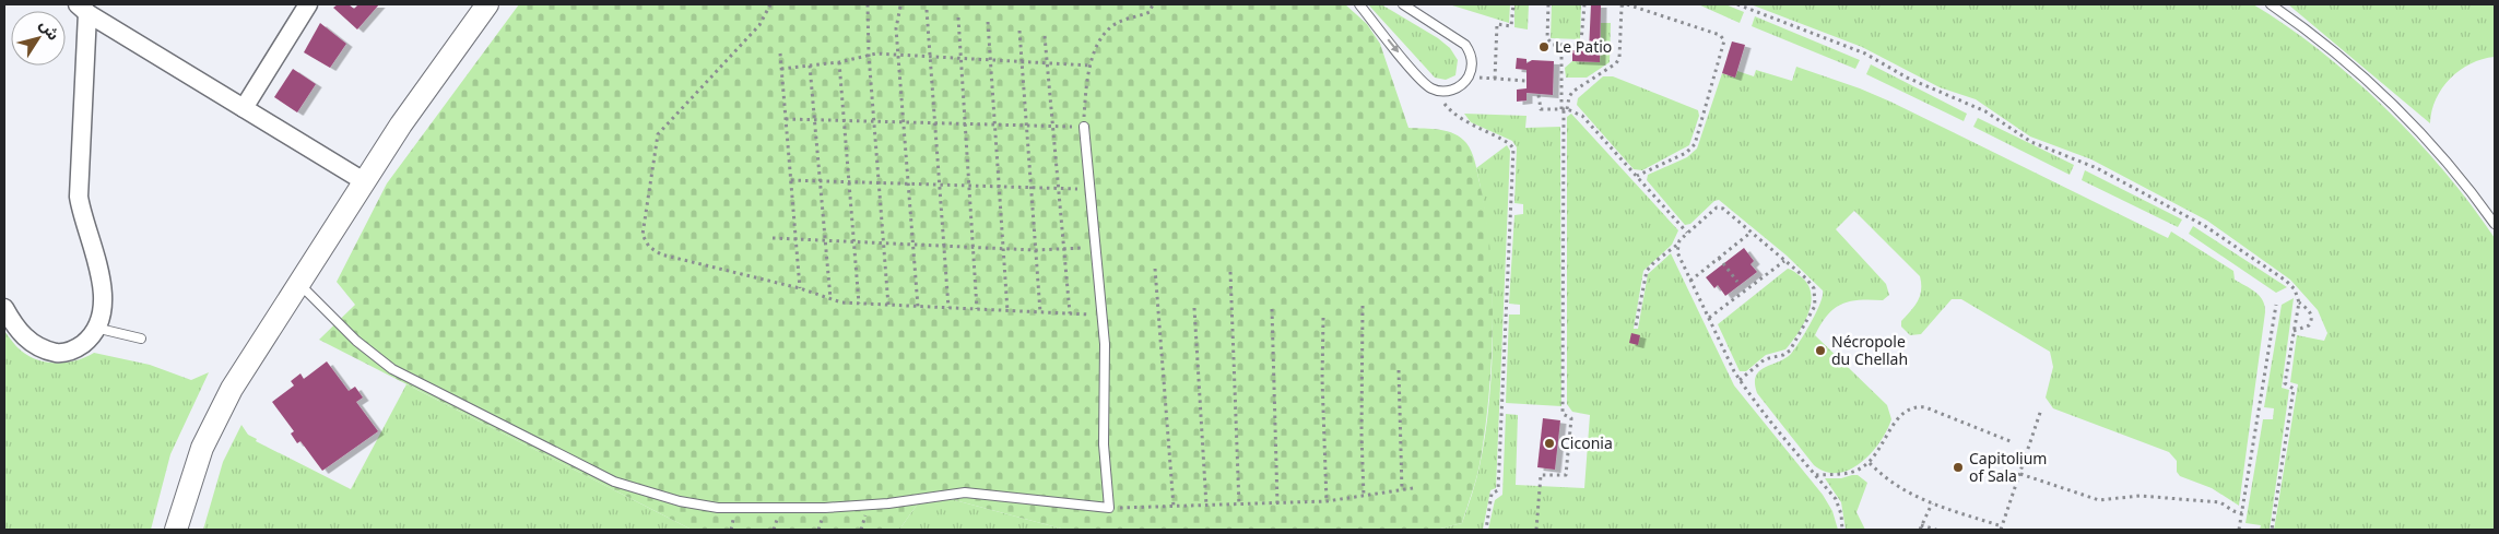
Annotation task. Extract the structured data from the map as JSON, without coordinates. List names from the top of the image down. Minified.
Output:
{"places":["Le Patio","Nécropole du Chellah","Ciconia","Capitolium of Sala"],"north":"top right"}
